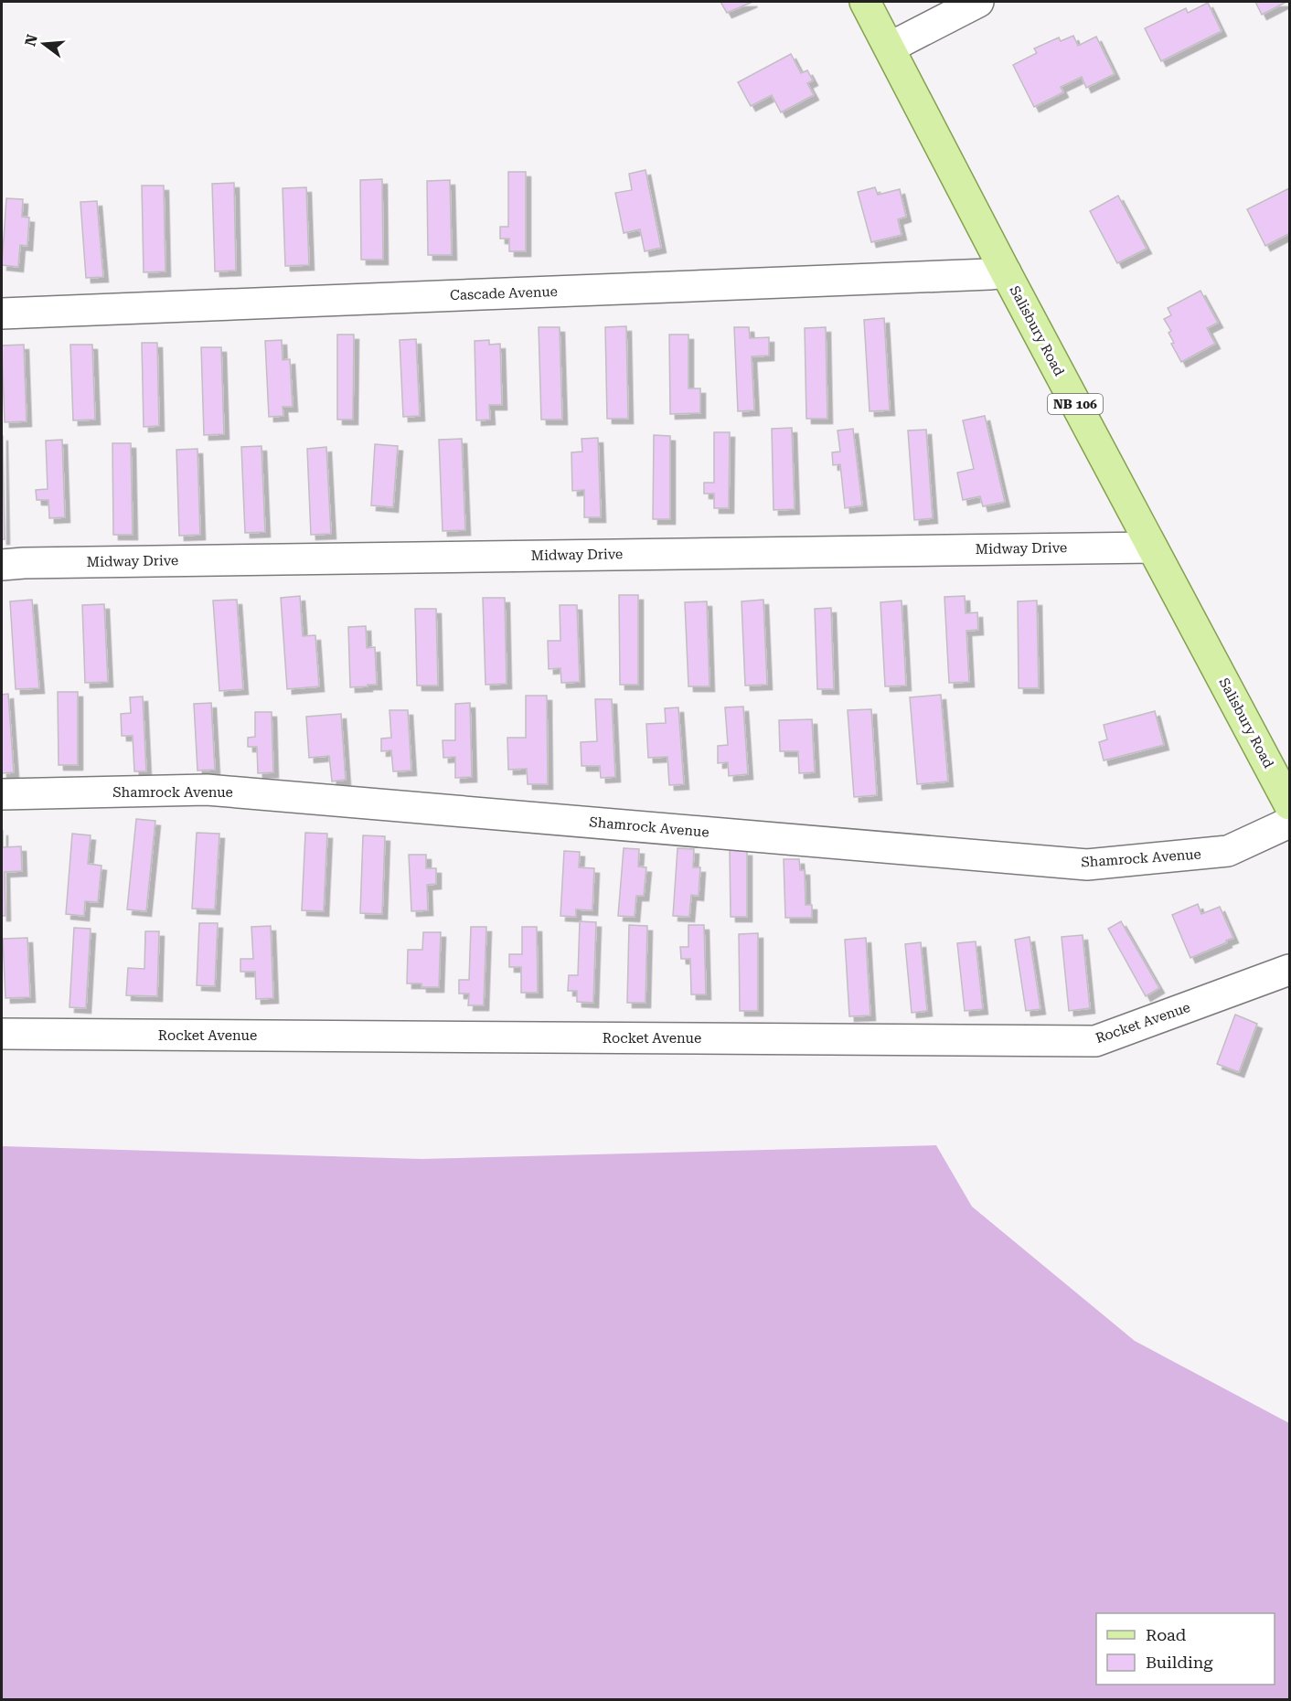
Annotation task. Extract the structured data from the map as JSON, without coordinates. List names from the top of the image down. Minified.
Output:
{"streets":{"main road":["Salisbury Road","NB 106"],"street":["Cascade Avenue","Midway Drive","Shamrock Avenue","Rocket Avenue"]},"crossings":[["Cascade Avenue","Salisbury Road"],["Salisbury Road","Midway Drive"]],"legend":["Road","Building"],"north":"left"}
